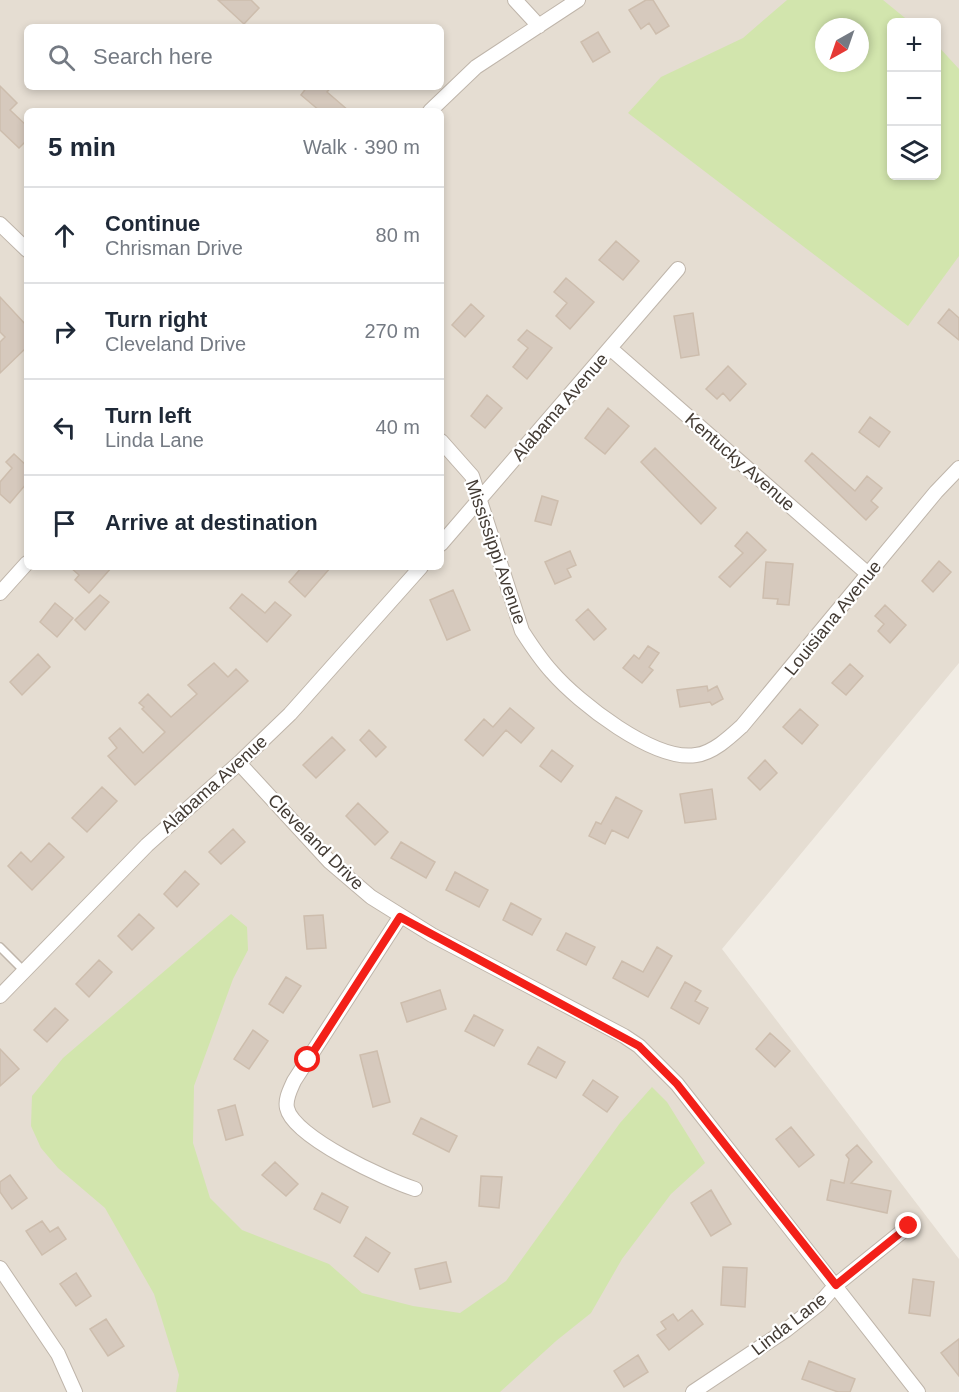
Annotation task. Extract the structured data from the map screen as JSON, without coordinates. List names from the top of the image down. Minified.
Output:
{"streets":{"street":["Alabama Avenue","Kentucky Avenue","Mississippi Avenue","Louisiana Avenue","Cleveland Drive","Linda Lane"]},"crossings":[["Alabama Avenue","Kentucky Avenue"],["Alabama Avenue","Mississippi Avenue"],["Alabama Avenue","Cleveland Drive"],["Kentucky Avenue","Louisiana Avenue"],["Mississippi Avenue","Louisiana Avenue"],["Cleveland Drive","Linda Lane"]],"north":"bottom left","page":{"map_buttons":["+","−"],"search":"Search here","heading":["5 min","Walk · 390 m"],"list":[["Continue","Chrisman Drive","80 m"],["Turn right","Cleveland Drive","270 m"],["Turn left","Linda Lane","40 m"],"Arrive at destination"]}}
